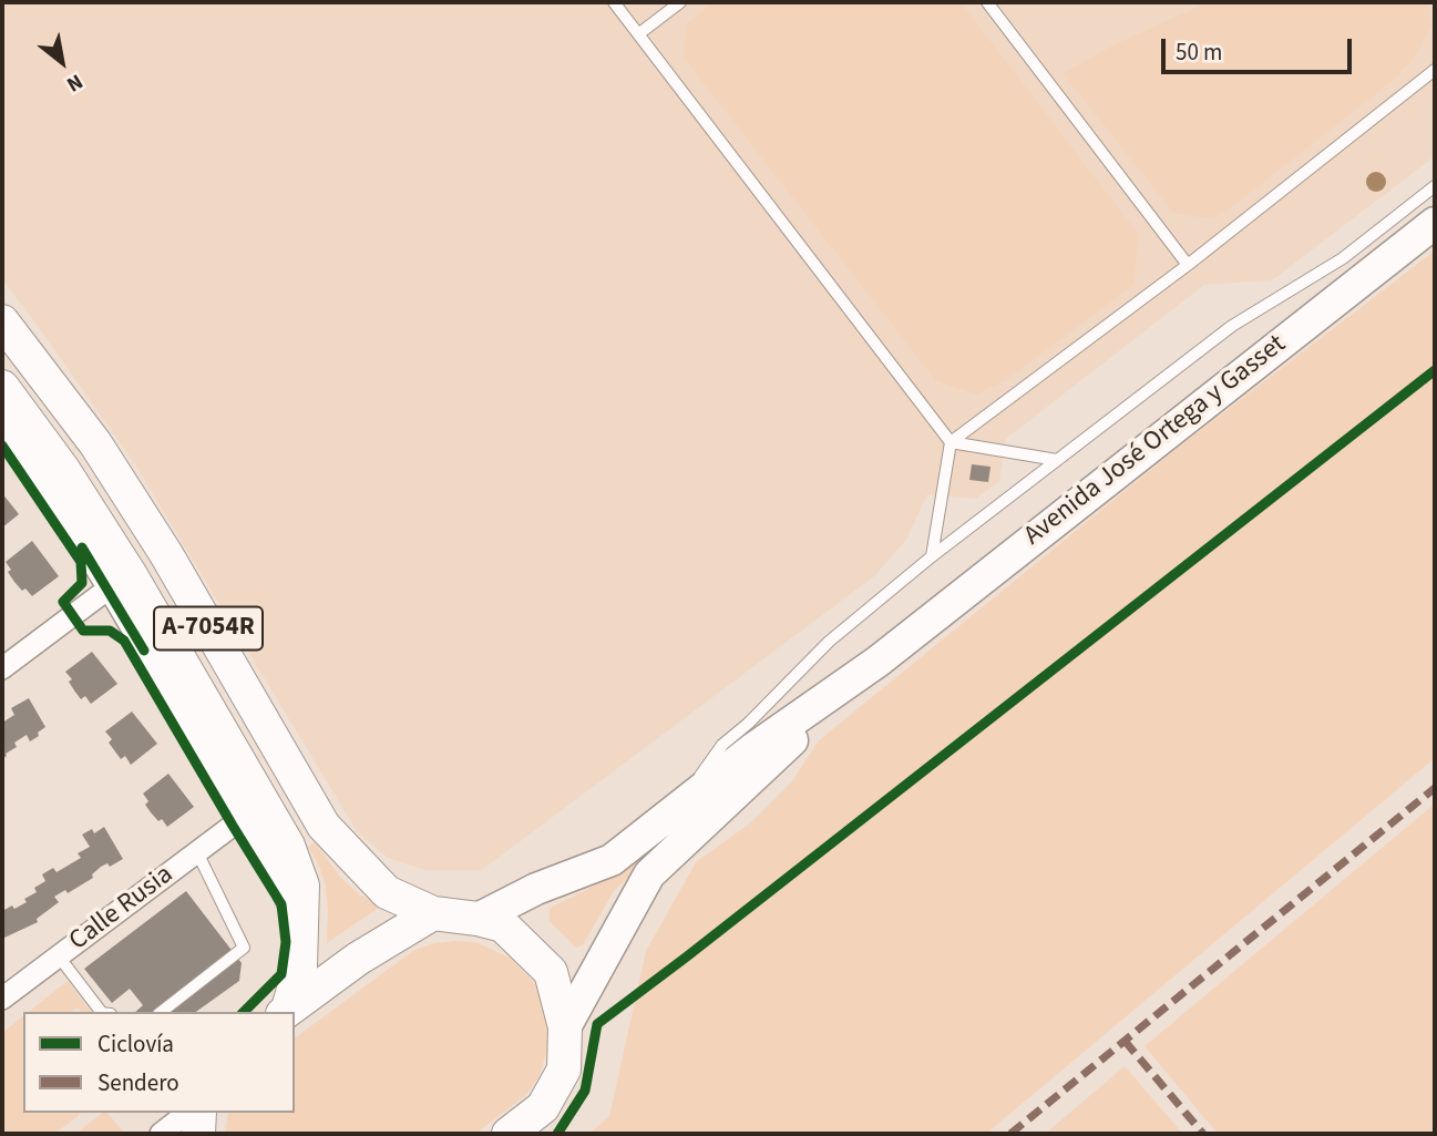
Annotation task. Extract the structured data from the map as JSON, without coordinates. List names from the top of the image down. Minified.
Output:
{"streets":{"main road":["Avenida José Ortega y Gasset","A-7054R"],"street":["Calle Rusia"]},"legend":["Ciclovía","Sendero"],"scale_bar":"50 m","north":"bottom right"}
